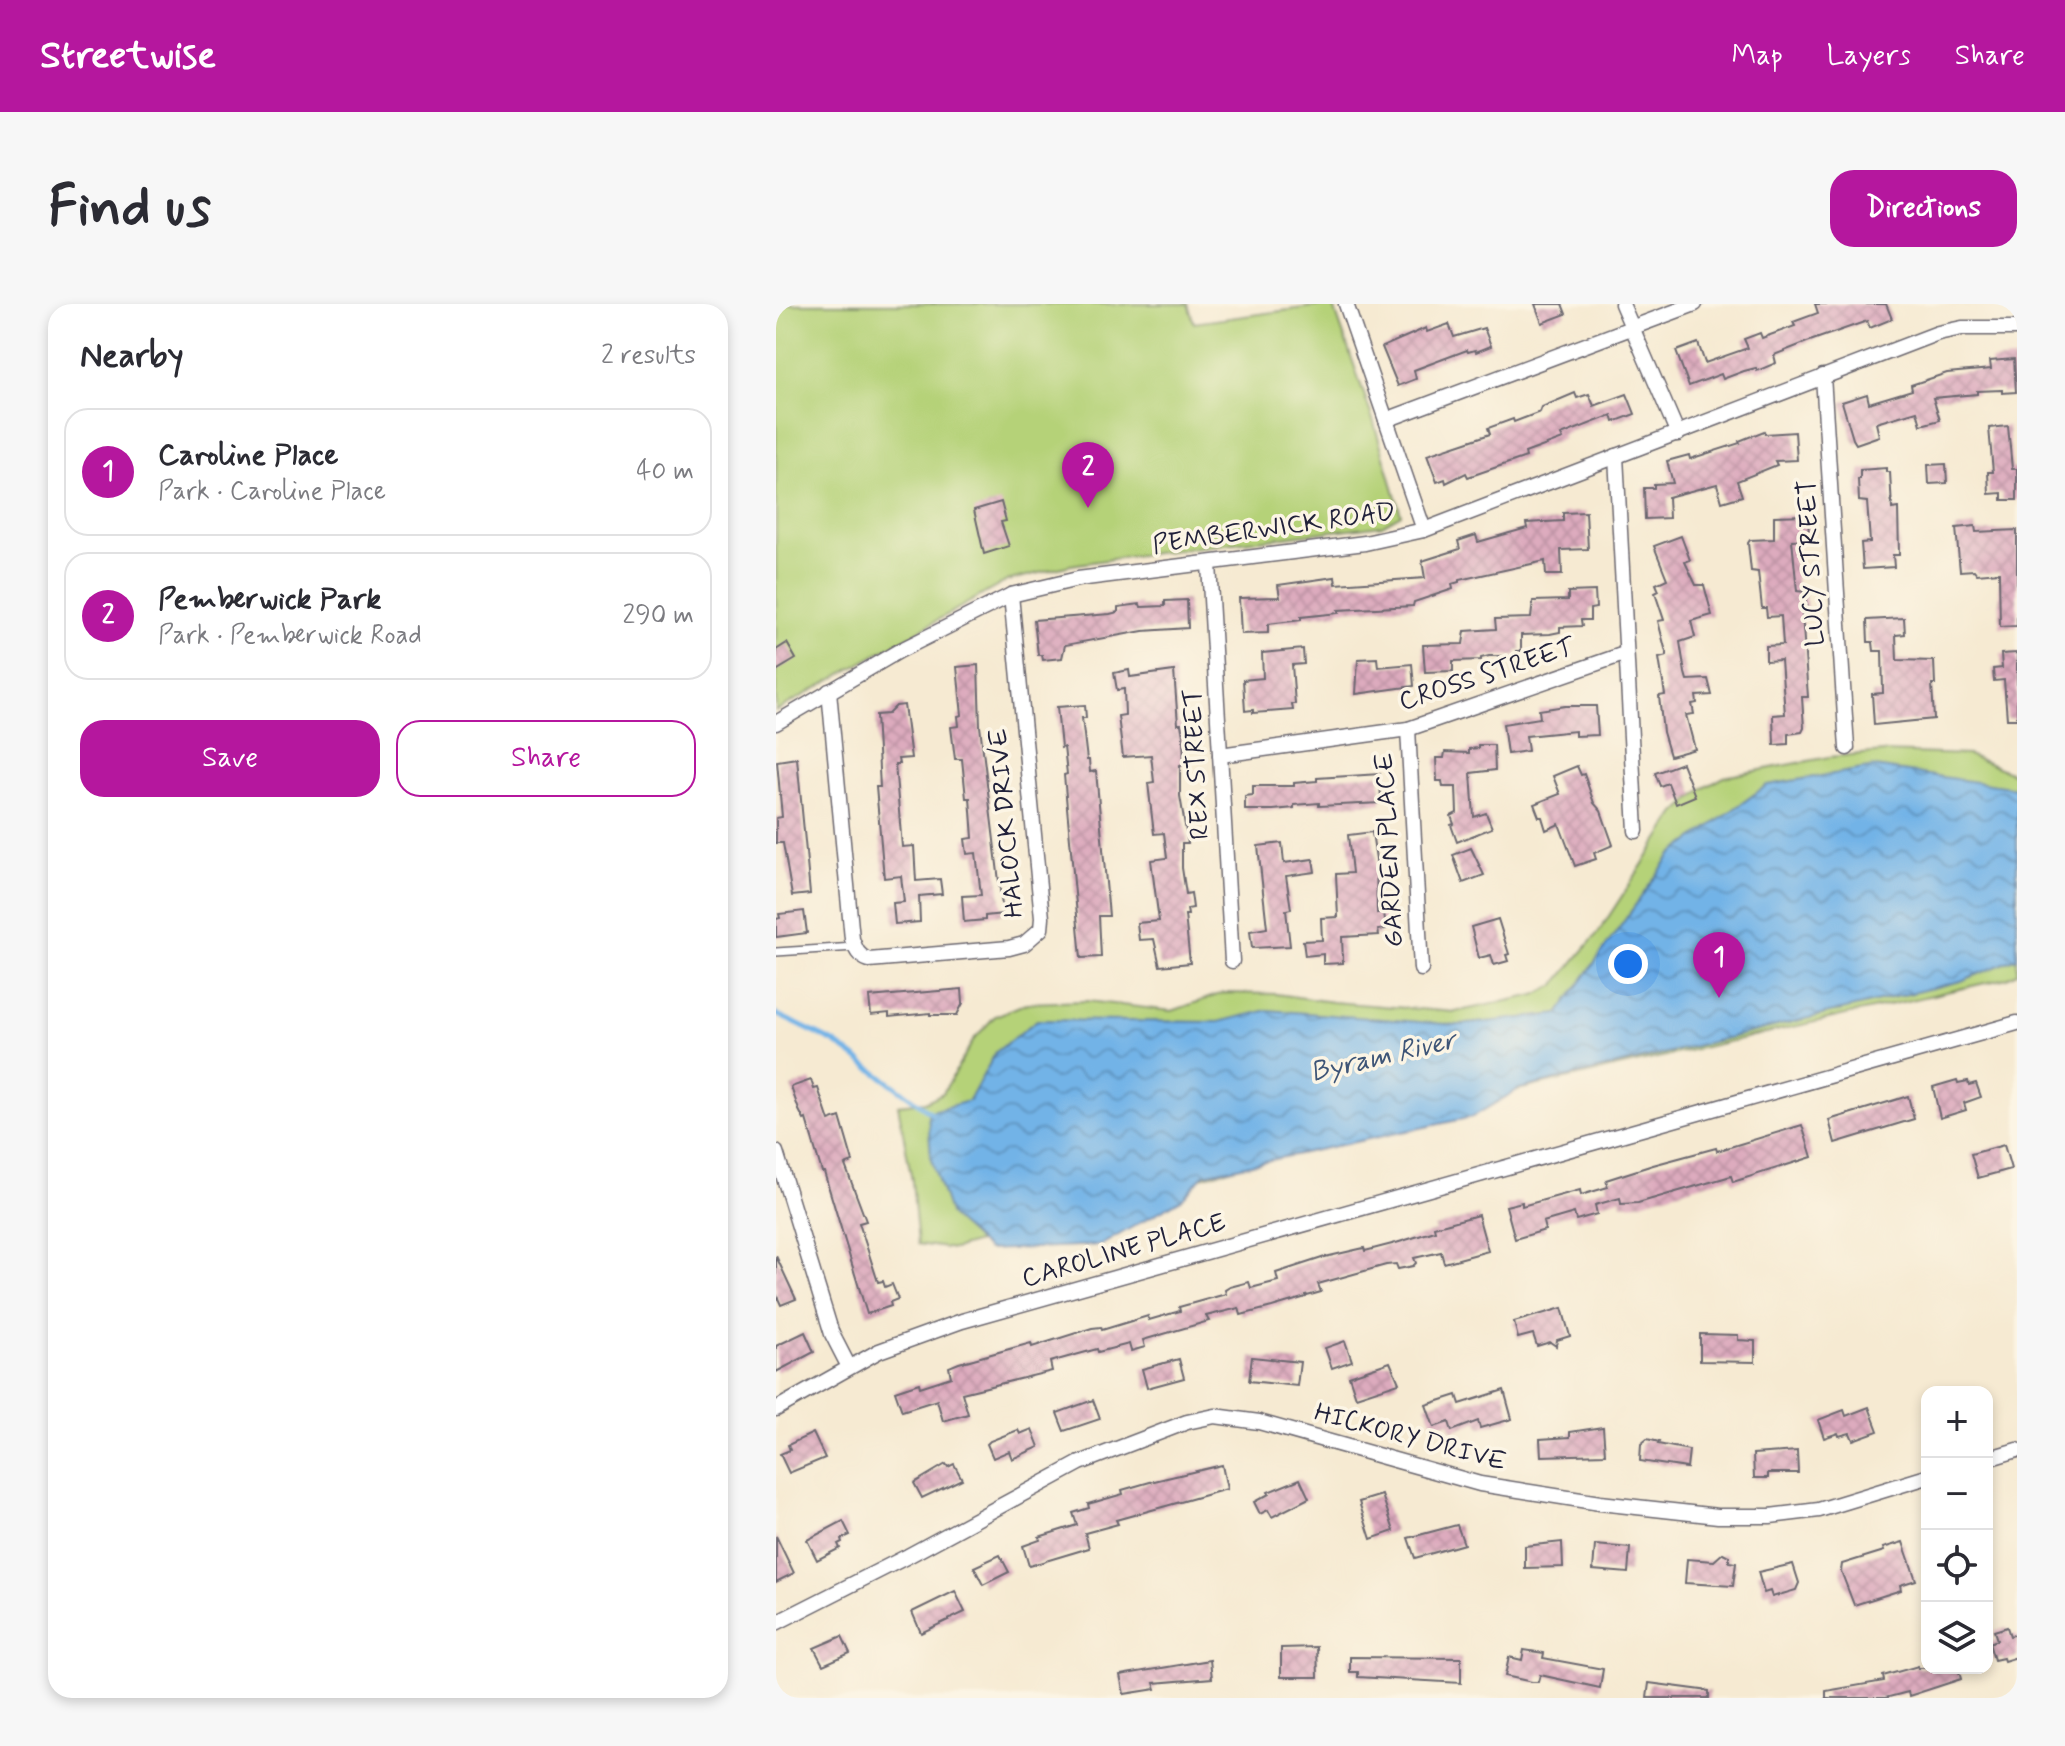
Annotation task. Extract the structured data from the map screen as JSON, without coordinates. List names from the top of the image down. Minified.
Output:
{"streets":{"street":["PEMBERWICK ROAD","LUCY STREET","CROSS STREET","REX STREET","HALOCK DRIVE","GARDEN PLACE","CAROLINE PLACE","HICKORY DRIVE"]},"crossings":[["PEMBERWICK ROAD","LUCY STREET"],["PEMBERWICK ROAD","REX STREET"],["PEMBERWICK ROAD","HALOCK DRIVE"],["CROSS STREET","REX STREET"],["CROSS STREET","GARDEN PLACE"]],"water":["Byram River"],"page":{"header":"Streetwise","nav":["Map","Layers","Share"],"buttons":["Directions",["Save","Share"]],"title":"Find us","heading":["Nearby","2 results"],"list":[{"mark":"1","name":"Caroline Place","note":"Park · Caroline Place","value":"40 m"},{"mark":"2","name":"Pemberwick Park","note":"Park · Pemberwick Road","value":"290 m"}],"pins":["2","1"],"map_buttons":["+","−"]}}
